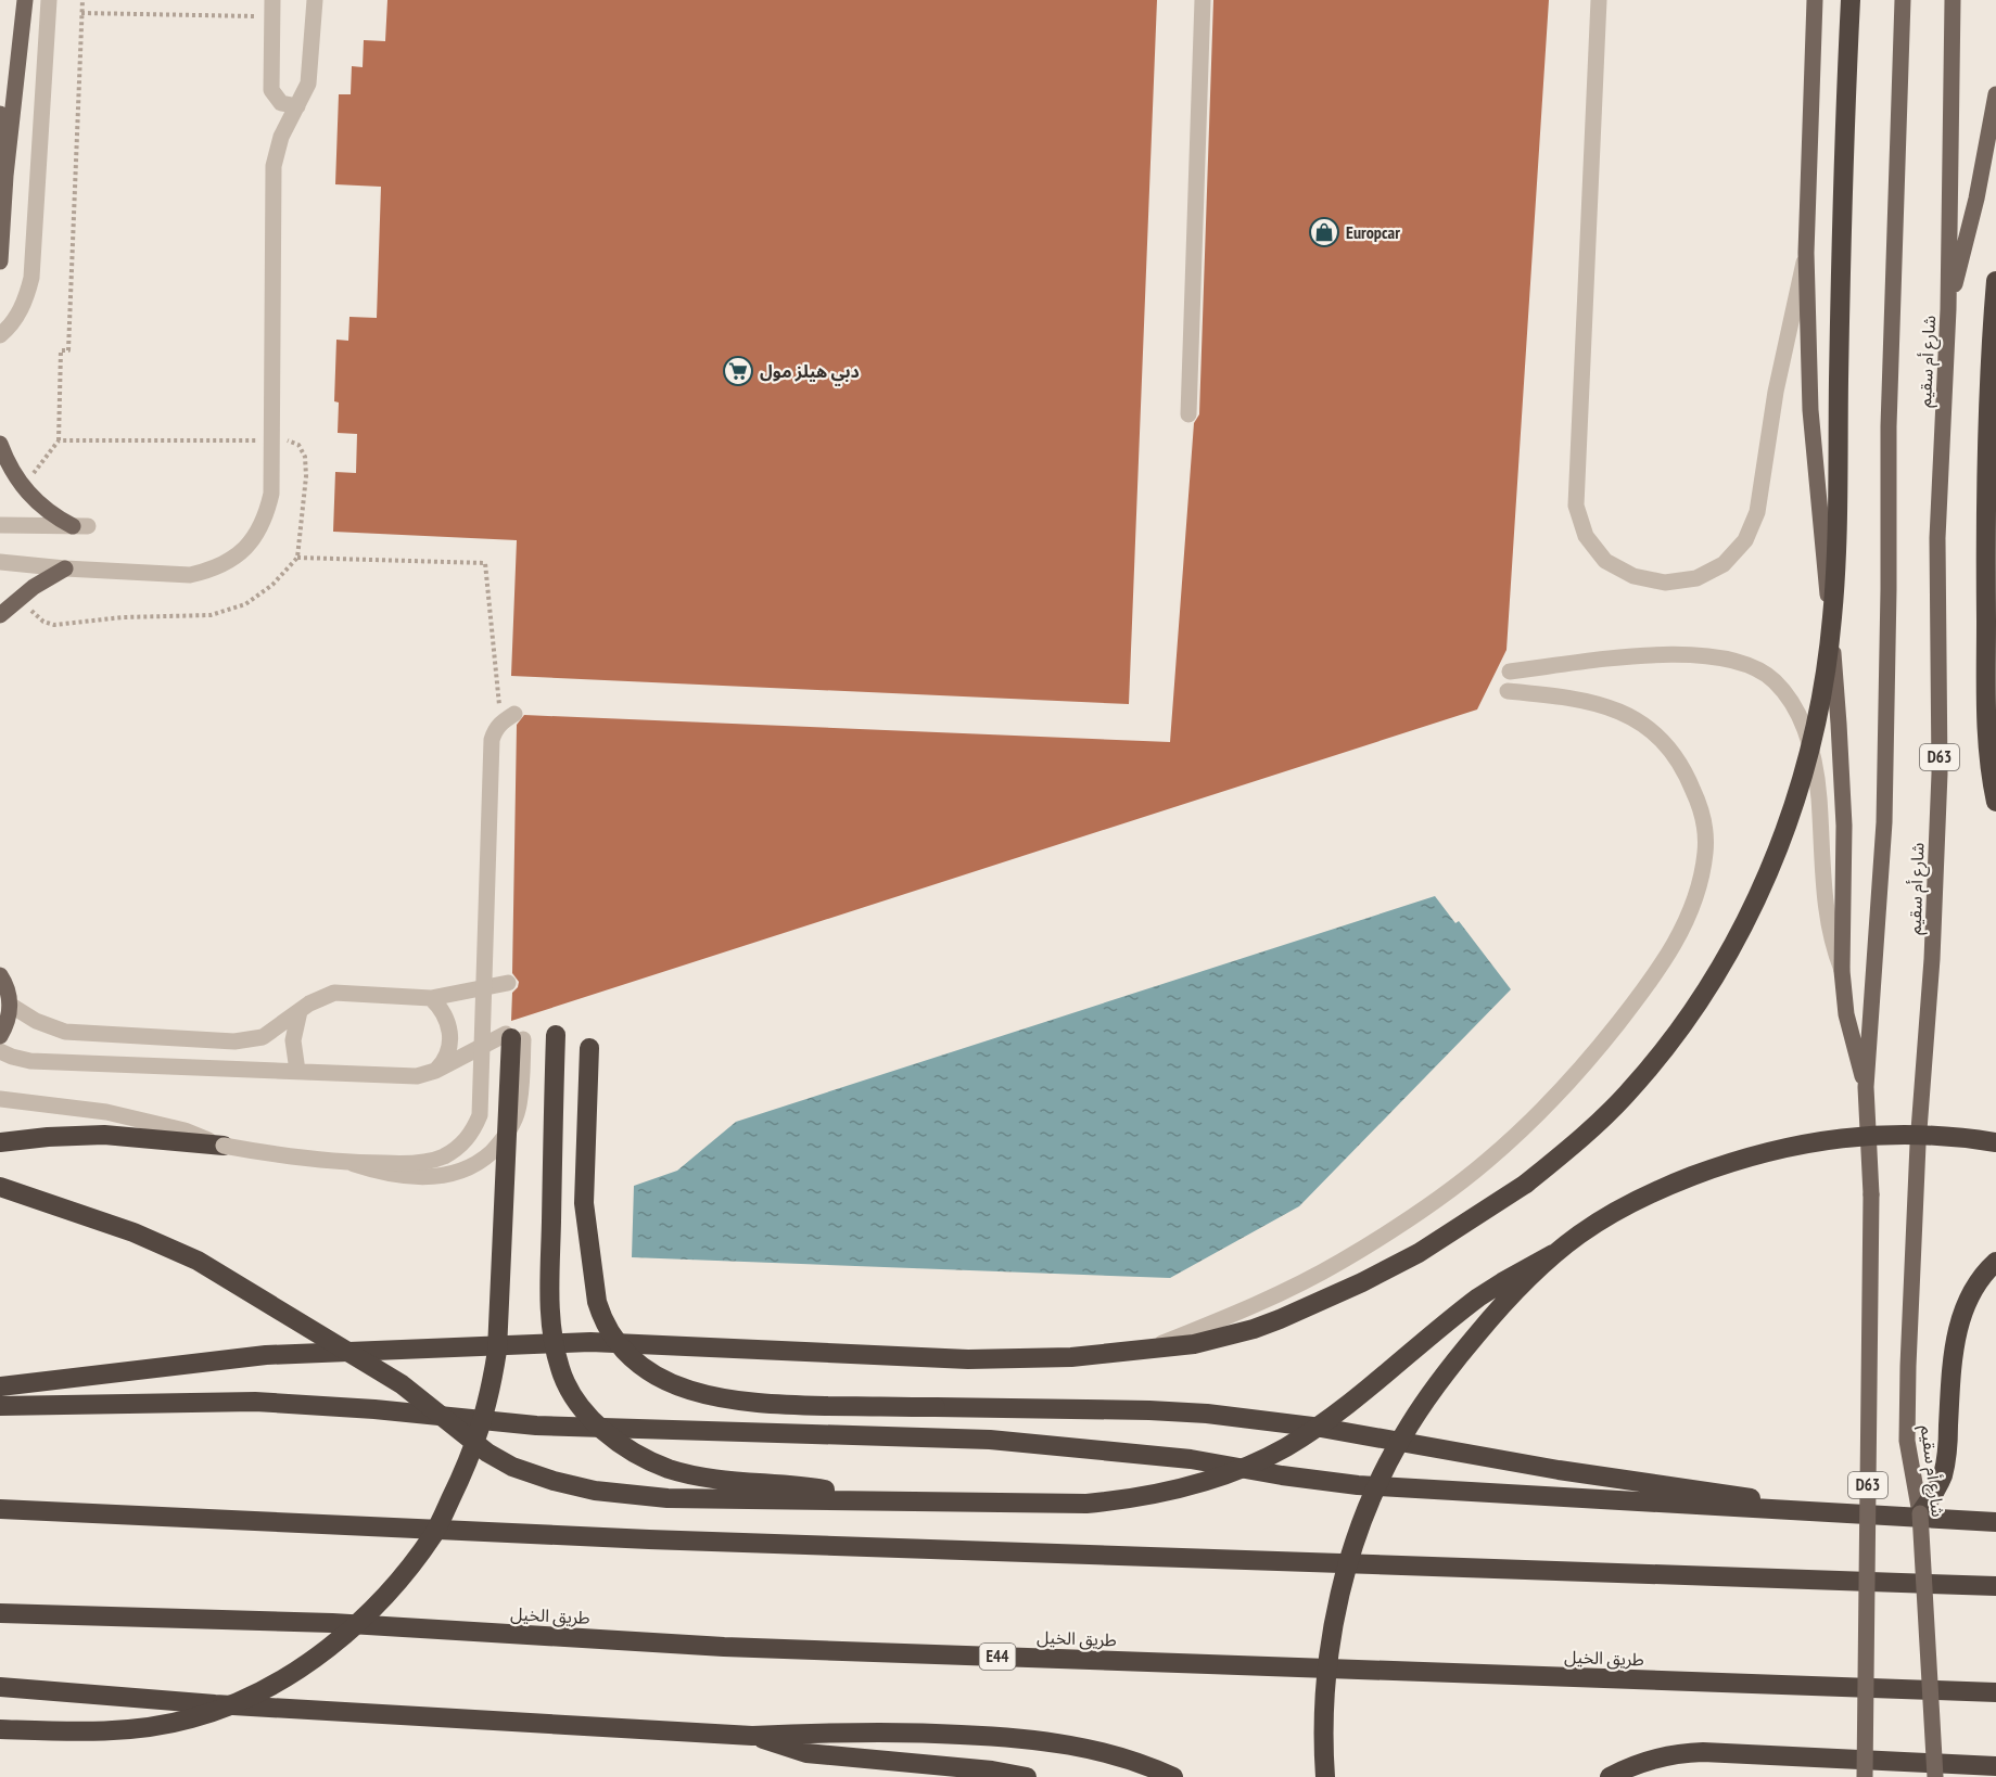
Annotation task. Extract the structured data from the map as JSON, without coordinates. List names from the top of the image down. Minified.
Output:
{"streets":{"highway":["طريق الخيل","E44"],"main road":["شارع أم سقيم","D63"]},"places":{"shop":["Europcar"],"supermarket":["دبي هيلز مول"]}}
